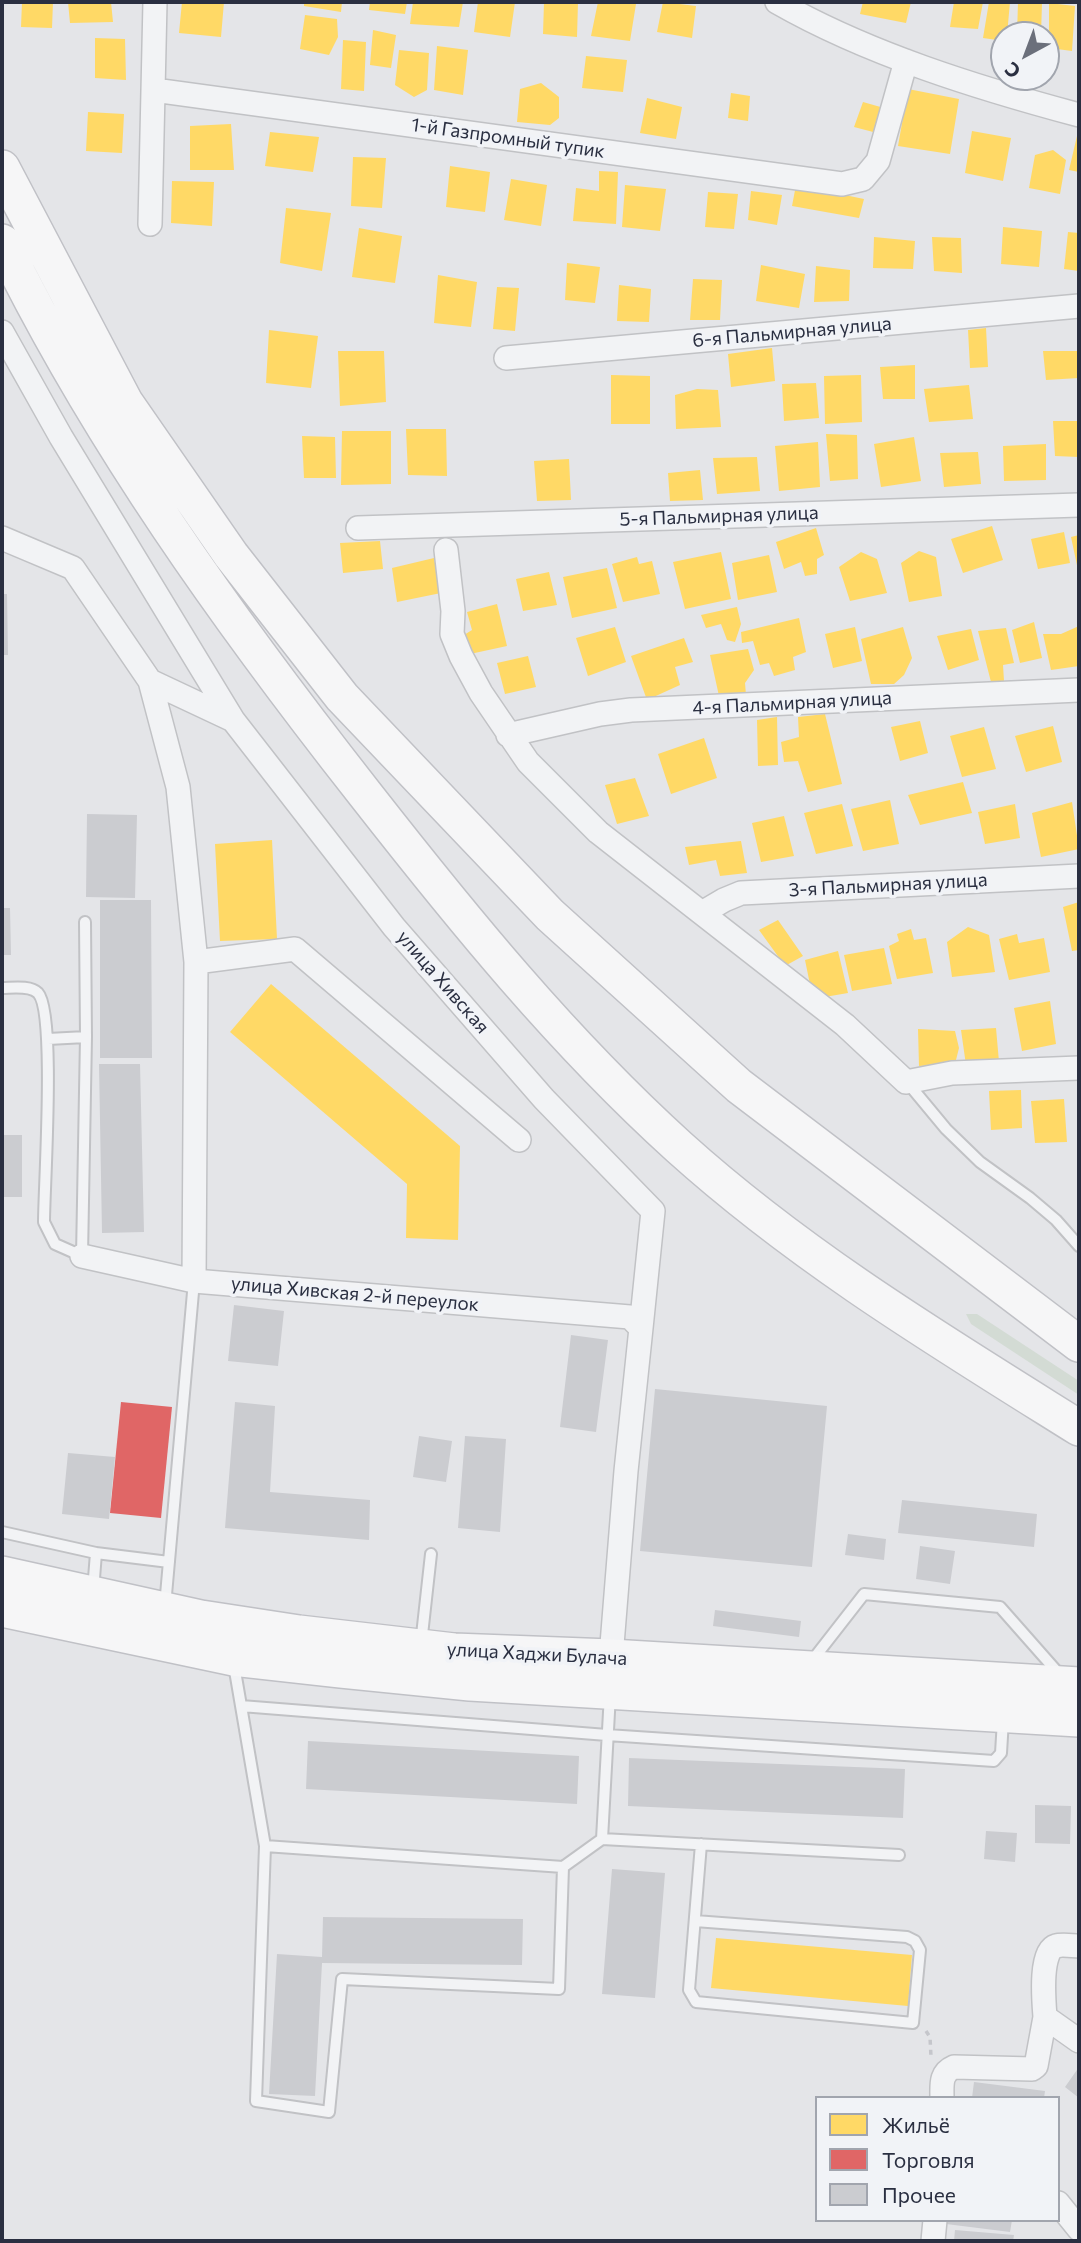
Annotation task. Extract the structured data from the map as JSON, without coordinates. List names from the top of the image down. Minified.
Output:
{"streets":{"main road":["улица Хаджи Булача"],"street":["1-й Газпромный тупик","6-я Пальмирная улица","5-я Пальмирная улица","4-я Пальмирная улица","3-я Пальмирная улица","улица Хивская","улица Хивская 2-й переулок"]},"crossings":[["улица Хивская","улица Хивская 2-й переулок"],["улица Хивская","улица Хаджи Булача"]],"legend":["Жильё","Торговля","Прочее"],"north":"bottom left"}
